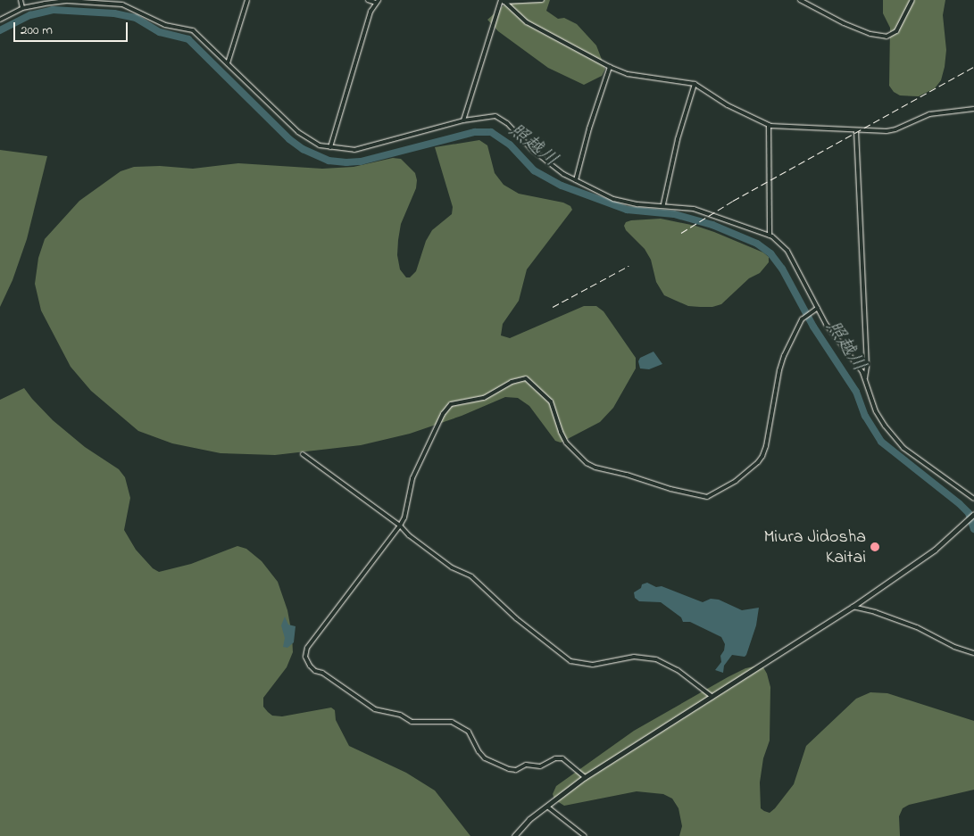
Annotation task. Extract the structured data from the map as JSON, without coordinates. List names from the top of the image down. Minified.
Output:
{"water":["照越川"],"places":["Miura Jidosha Kaitai"],"scale_bar":"200 m"}
